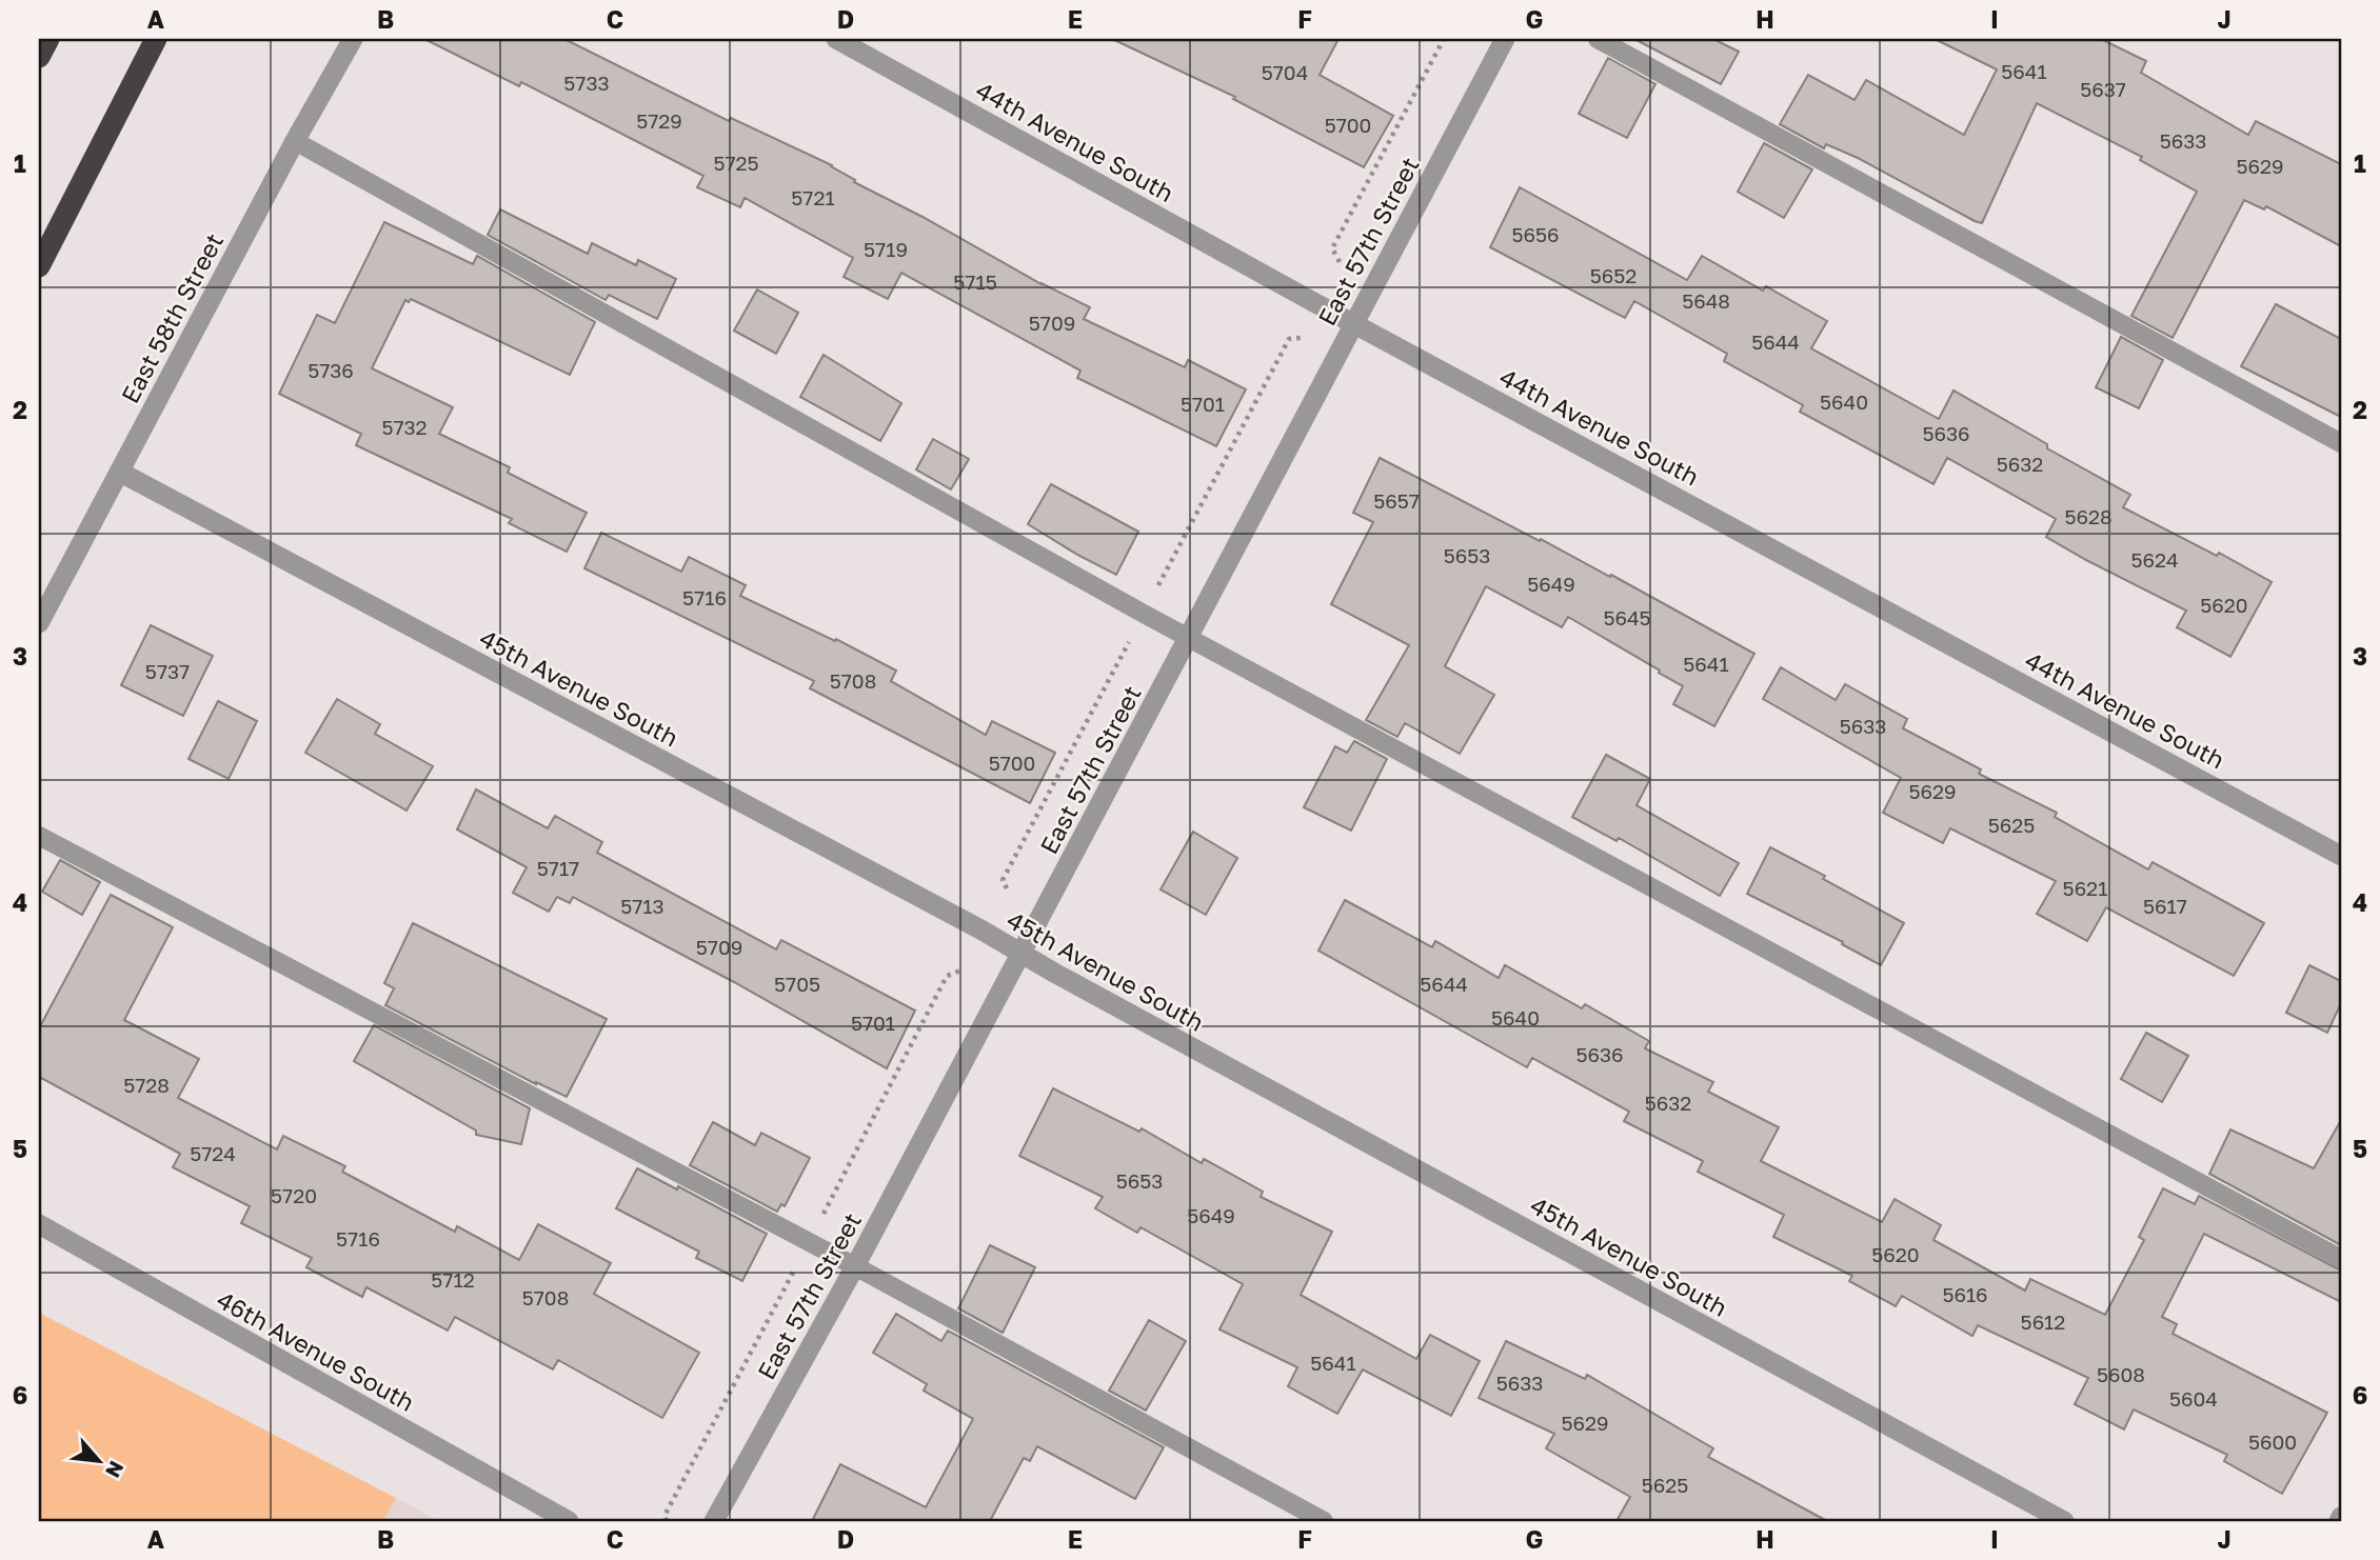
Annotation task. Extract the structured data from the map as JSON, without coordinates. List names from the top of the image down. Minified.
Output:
{"streets":{"street":["44th Avenue South","East 57th Street","East 58th Street","45th Avenue South","46th Avenue South"]},"crossings":[["44th Avenue South","East 57th Street"],["East 57th Street","45th Avenue South"],["East 58th Street","45th Avenue South"]],"house_numbers":["5641","5704","5733","5637","5729","5700","5633","5725","5629","5721","5656","5719","5652","5715","5648","5709","5644","5736","5640","5701","5732","5636","5632","5657","5628","5653","5624","5649","5716","5620","5645","5641","5737","5708","5633","5700","5629","5625","5717","5621","5713","5617","5709","5705","5644","5640","5701","5636","5728","5632","5724","5653","5720","5649","5716","5620","5712","5616","5708","5612","5641","5608","5633","5604","5629","5600","5625"],"north":"bottom right","grid":{"columns":["A","B","C","D","E","F","G","H","I","J"],"rows":["1","2","3","4","5","6"]}}
